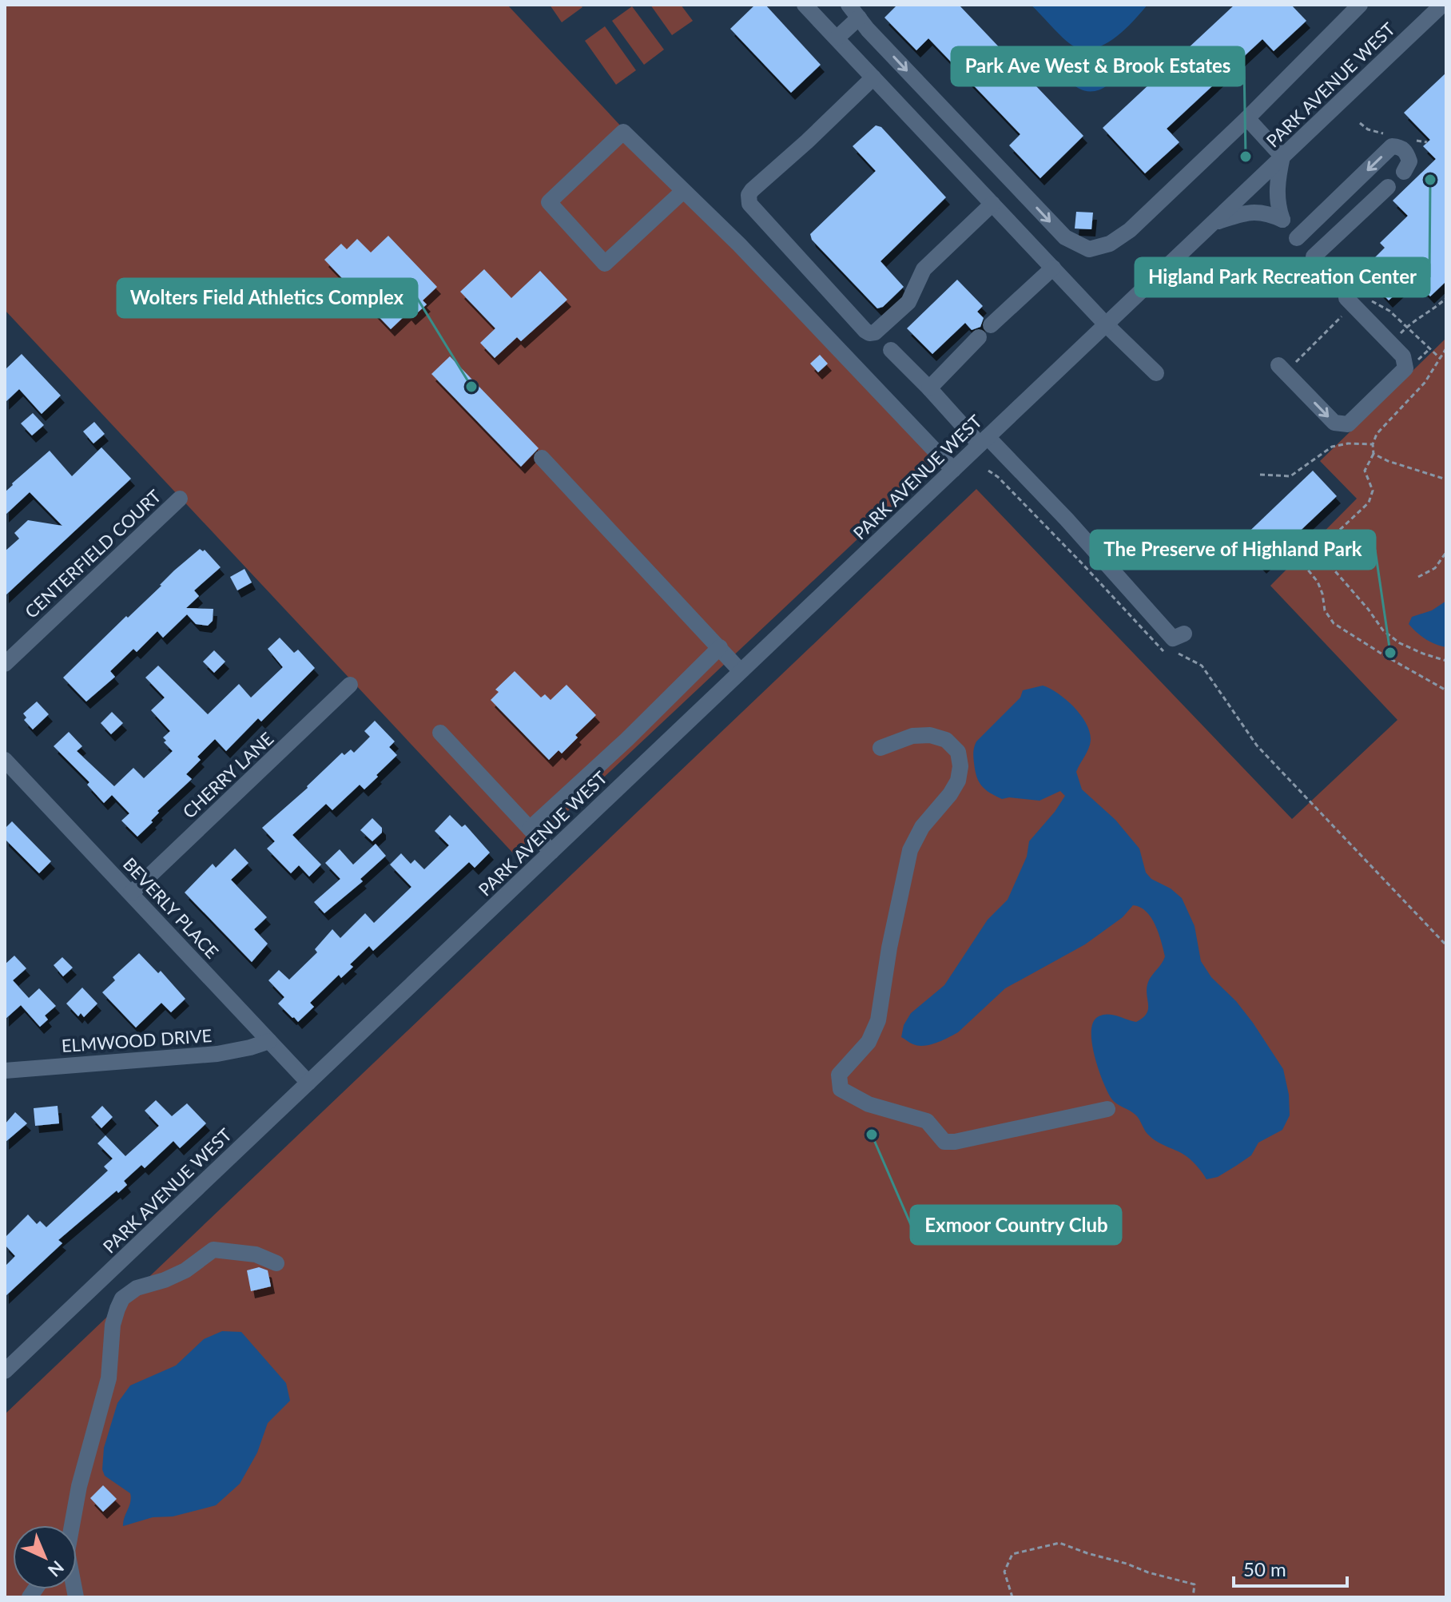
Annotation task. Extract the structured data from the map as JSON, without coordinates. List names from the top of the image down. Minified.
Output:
{"streets":{"street":["PARK AVENUE WEST","CENTERFIELD COURT","CHERRY LANE","BEVERLY PLACE","ELMWOOD DRIVE"]},"crossings":[["PARK AVENUE WEST","BEVERLY PLACE"],["CHERRY LANE","BEVERLY PLACE"],["BEVERLY PLACE","ELMWOOD DRIVE"]],"places":["Park Ave West & Brook Estates","Higland Park Recreation Center","Wolters Field Athletics Complex","The Preserve of Highland Park","Exmoor Country Club"],"scale_bar":"50 m","north":"bottom right"}
